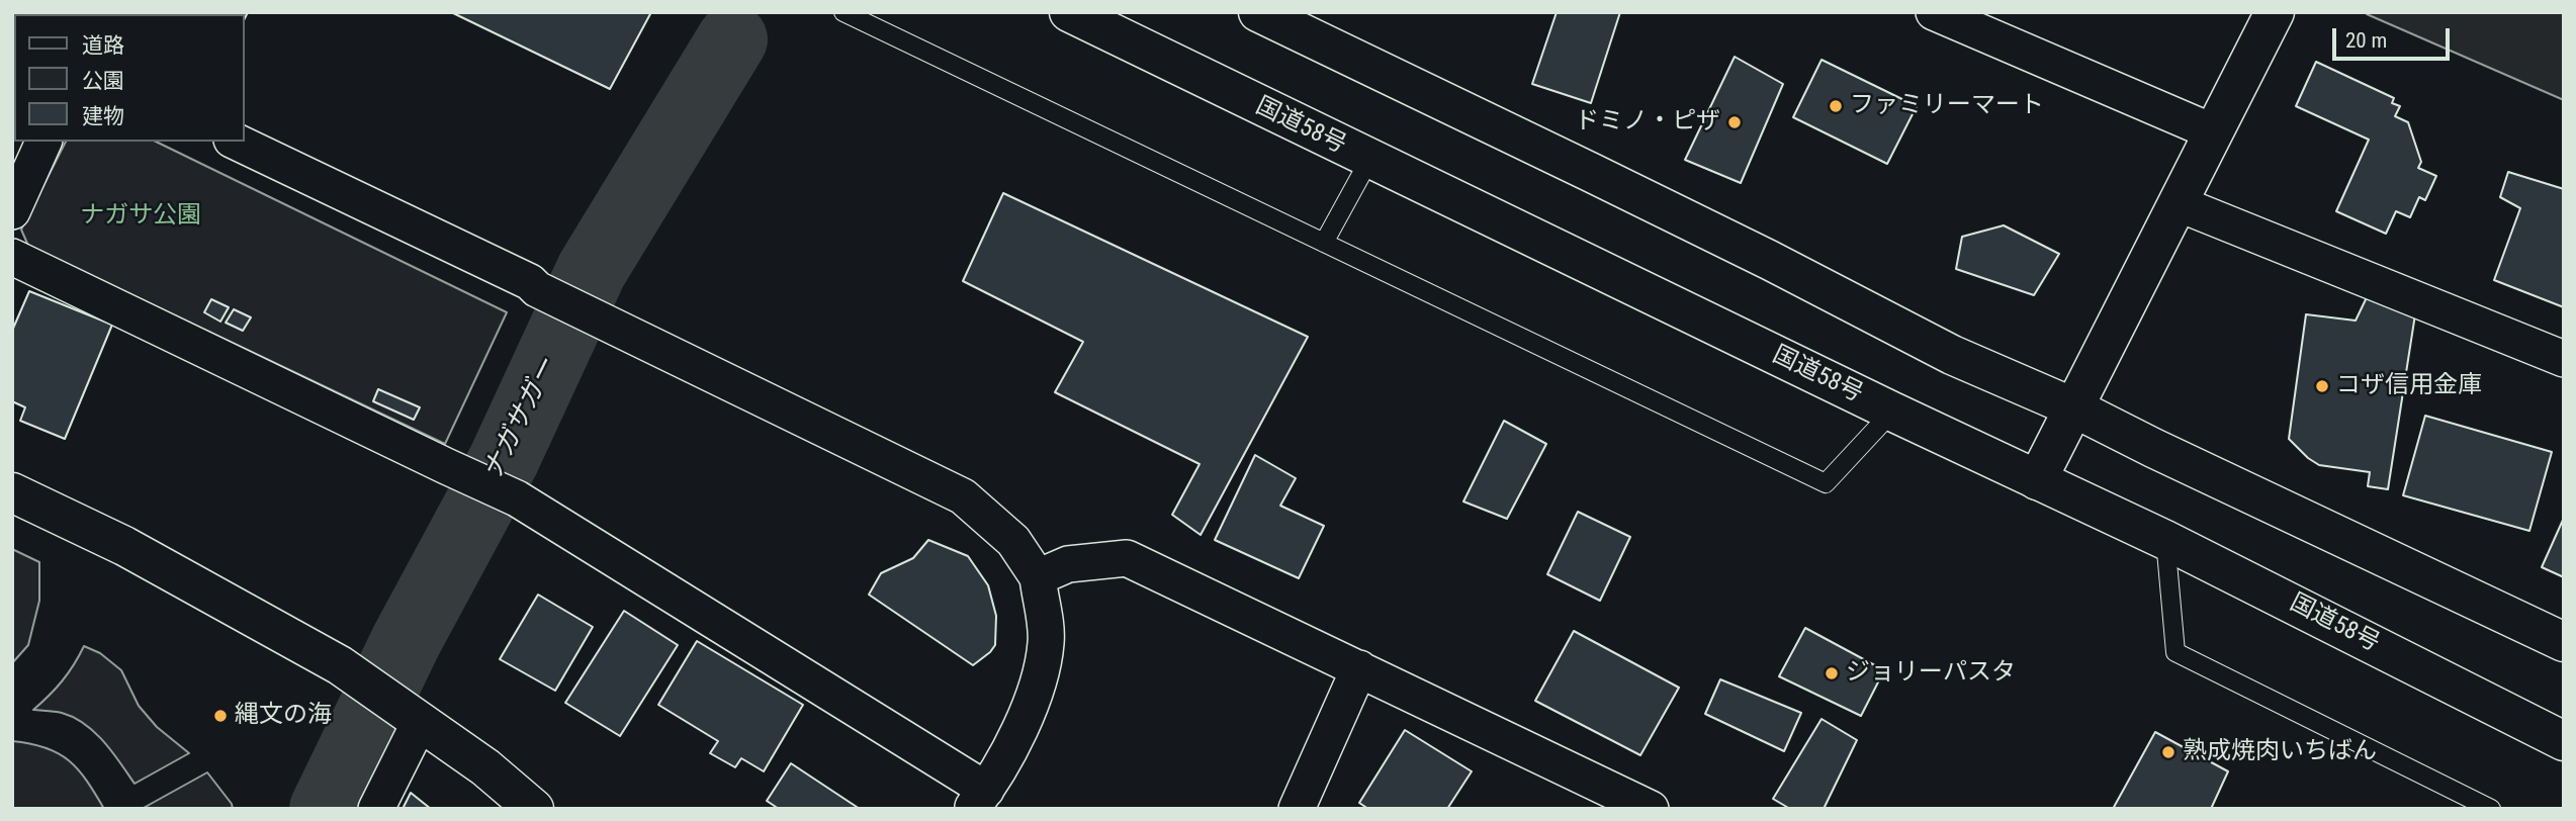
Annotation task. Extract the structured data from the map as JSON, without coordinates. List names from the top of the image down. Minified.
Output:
{"streets":{"main road":["国道58号"]},"water":["ナガサガー"],"parks":["ナガサ公園"],"places":["ファミリーマート","ドミノ・ピザ","コザ信用金庫","ジョリーパスタ","縄文の海","熟成焼肉いちばん"],"legend":["道路","公園","建物"],"scale_bar":"20 m"}
